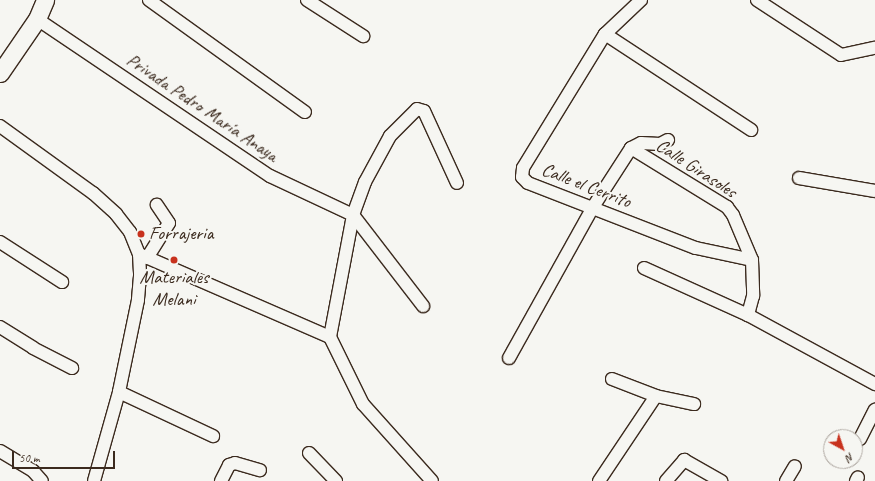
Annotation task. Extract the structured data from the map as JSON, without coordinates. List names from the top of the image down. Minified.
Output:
{"streets":{"street":["Privada Pedro María Anaya","Calle Girasoles","Calle el Cerrito"]},"crossings":[["Calle Girasoles","Calle el Cerrito"]],"places":["Forrajeria","Materiales Melani"],"scale_bar":"50 m","north":"bottom right"}
